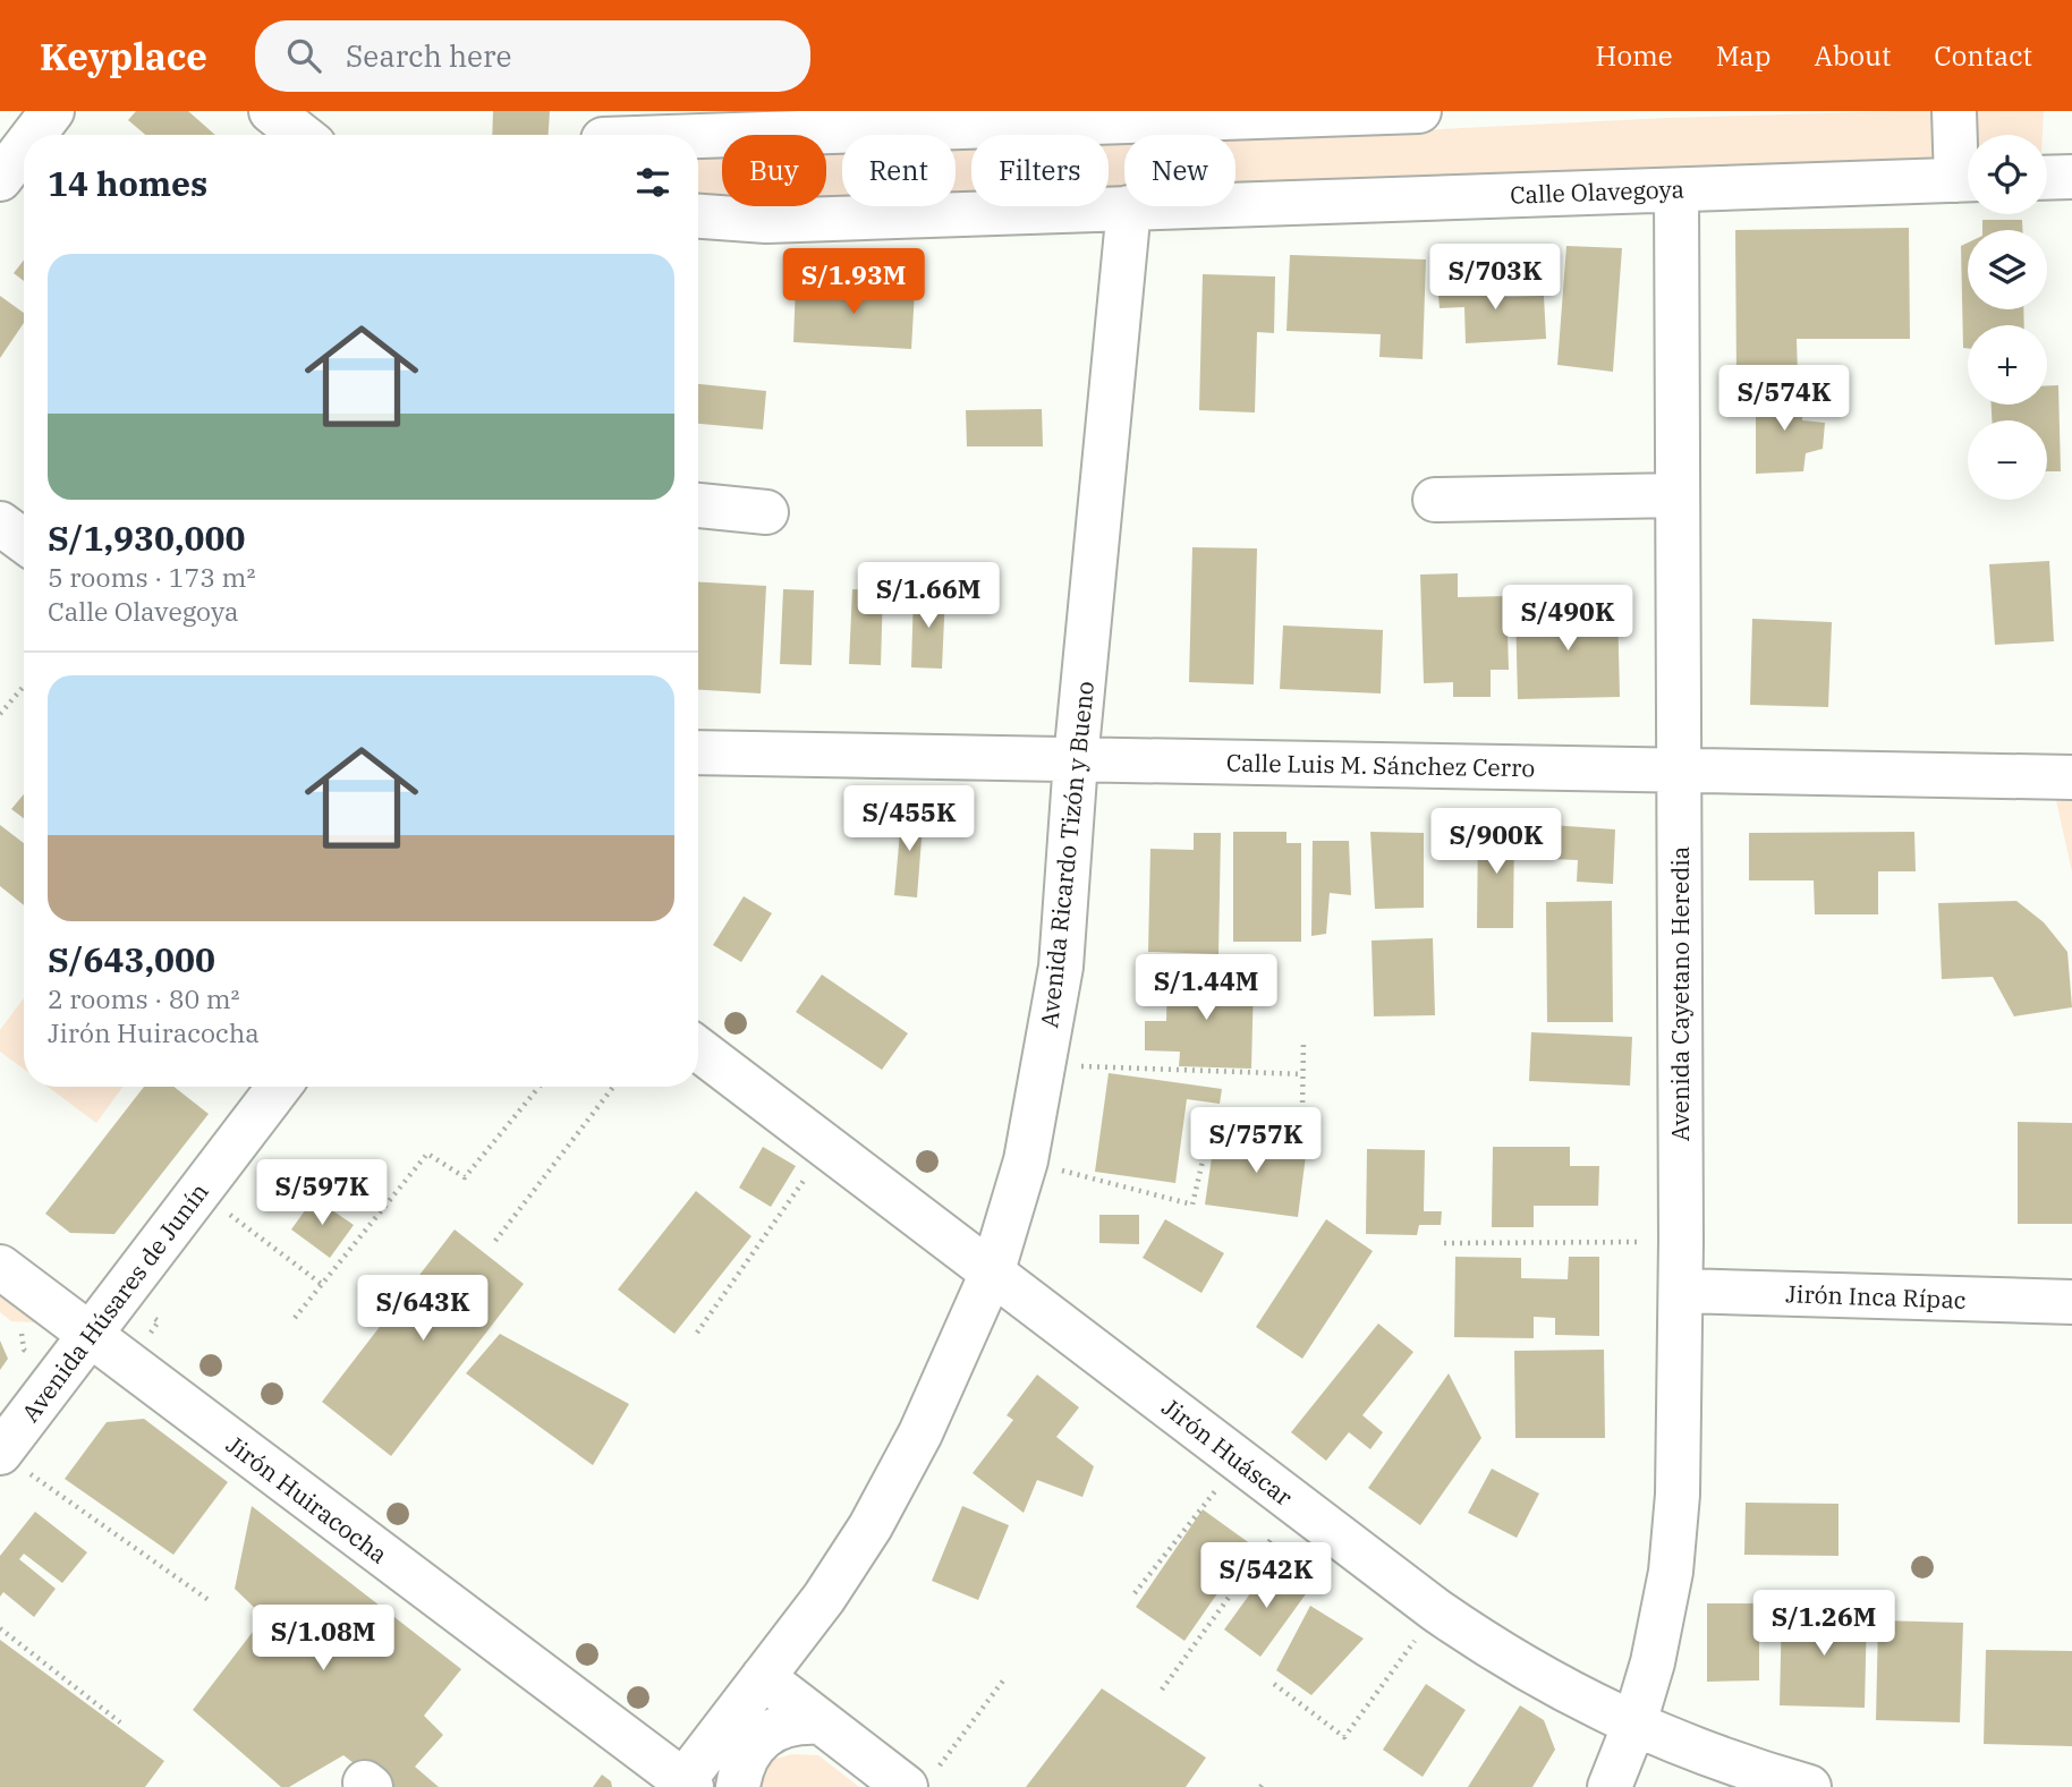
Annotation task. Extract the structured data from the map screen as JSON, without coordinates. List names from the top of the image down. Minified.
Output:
{"streets":{"street":["Calle Olavegoya","Calle Luis M. Sánchez Cerro","Avenida Ricardo Tizón y Bueno","Avenida Cayetano Heredia","Jirón Inca Rípac","Avenida Húsares de Junín","Jirón Huáscar","Jirón Huiracocha"]},"crossings":[["Calle Olavegoya","Avenida Ricardo Tizón y Bueno"],["Calle Olavegoya","Avenida Cayetano Heredia"],["Calle Luis M. Sánchez Cerro","Avenida Ricardo Tizón y Bueno"],["Calle Luis M. Sánchez Cerro","Avenida Cayetano Heredia"],["Avenida Ricardo Tizón y Bueno","Jirón Huáscar"],["Avenida Ricardo Tizón y Bueno","Jirón Huiracocha"],["Avenida Cayetano Heredia","Jirón Inca Rípac"],["Avenida Cayetano Heredia","Jirón Huáscar"],["Avenida Húsares de Junín","Jirón Huiracocha"]],"page":{"header":"Keyplace","search":"Search here","nav":["Home","Map","About","Contact"],"map_buttons":["+","−"],"chip":["Buy","Rent","Filters","New"],"heading":"14 homes","list":[{"name":"S/1,930,000","note":"5 rooms · 173 m² · Calle Olavegoya"},{"name":"S/643,000","note":"2 rooms · 80 m² · Jirón Huiracocha"}],"price":["S/703K","S/1.93M","S/574K","S/1.66M","S/490K","S/455K","S/900K","S/1.44M","S/757K","S/597K","S/643K","S/542K","S/1.26M","S/1.08M"]}}
